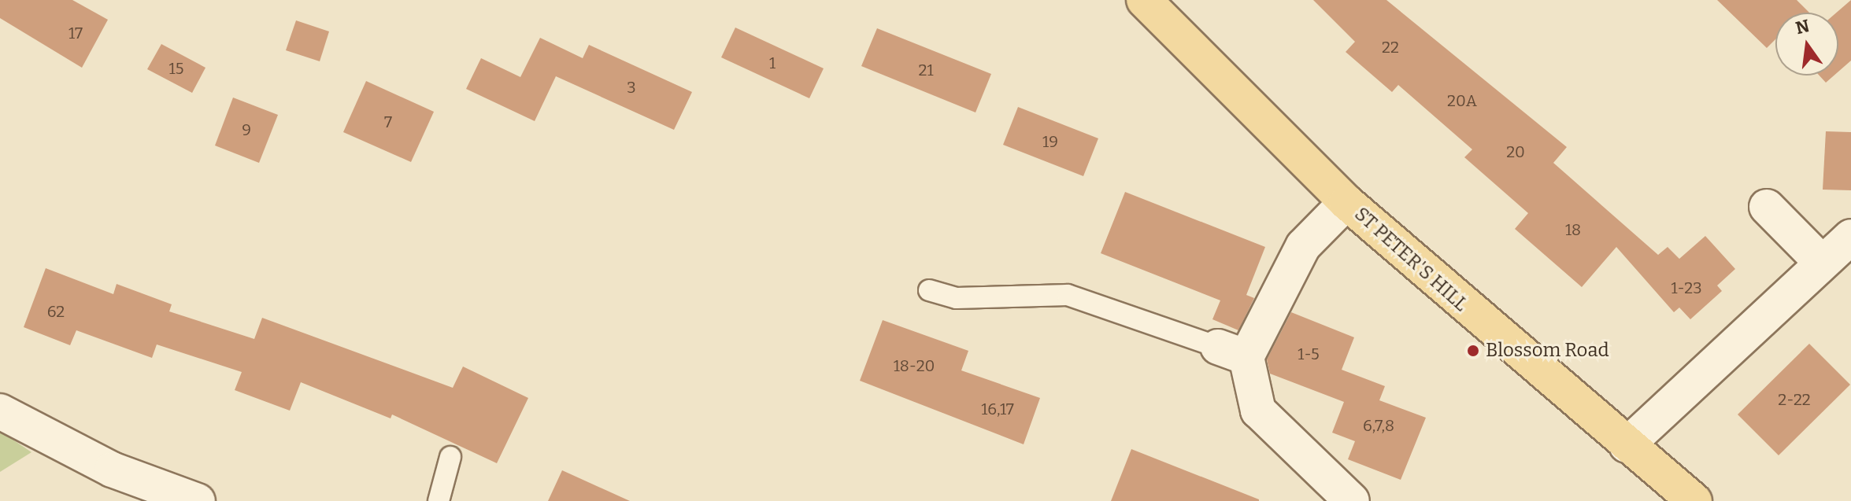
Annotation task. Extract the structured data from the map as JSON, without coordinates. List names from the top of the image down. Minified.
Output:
{"streets":{"main road":["ST PETER'S HILL"]},"places":["Blossom Road"],"house_numbers":["17","22","1","15","21","3","20A","7","9","19","20","18","1-23","62","1-5","18-20","2-22","16,17","6,7,8"],"north":"top"}
